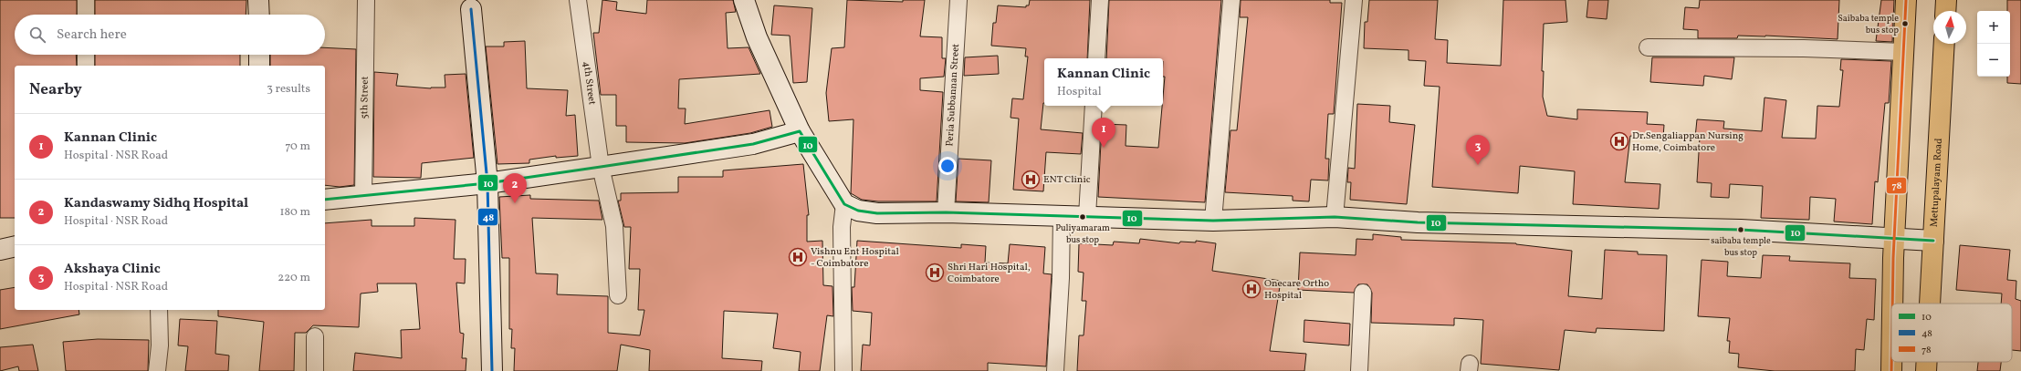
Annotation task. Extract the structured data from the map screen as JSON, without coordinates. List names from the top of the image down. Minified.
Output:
{"streets":{"highway":["Mettupalayam Road"],"street":["4th Street","Peria Subbannan Street","5th Street"]},"places":{"other":["Saibaba temple bus stop","Puliyamaram bus stop","saibaba temple bus stop"],"hospital":["Dr.Sengaliappan Nursing Home, Coimbatore","ENT Clinic","Vishnu Ent Hospital - Coimbatore","Shri Hari Hospital, Coimbatore","Onecare Ortho Hospital"]},"lines":["transit line 78","transit line 48","transit line 10"],"legend":["10","48","78"],"north":"top","page":{"map_buttons":["+","−"],"search":"Search here","popup":["Kannan Clinic","Hospital"],"heading":["Nearby","3 results"],"list":[{"mark":"1","name":"Kannan Clinic","note":"Hospital · NSR Road","value":"70 m"},{"mark":"2","name":"Kandaswamy Sidhq Hospital","note":"Hospital · NSR Road","value":"180 m"},{"mark":"3","name":"Akshaya Clinic","note":"Hospital · NSR Road","value":"220 m"}],"pins":["1","3","2"]}}
